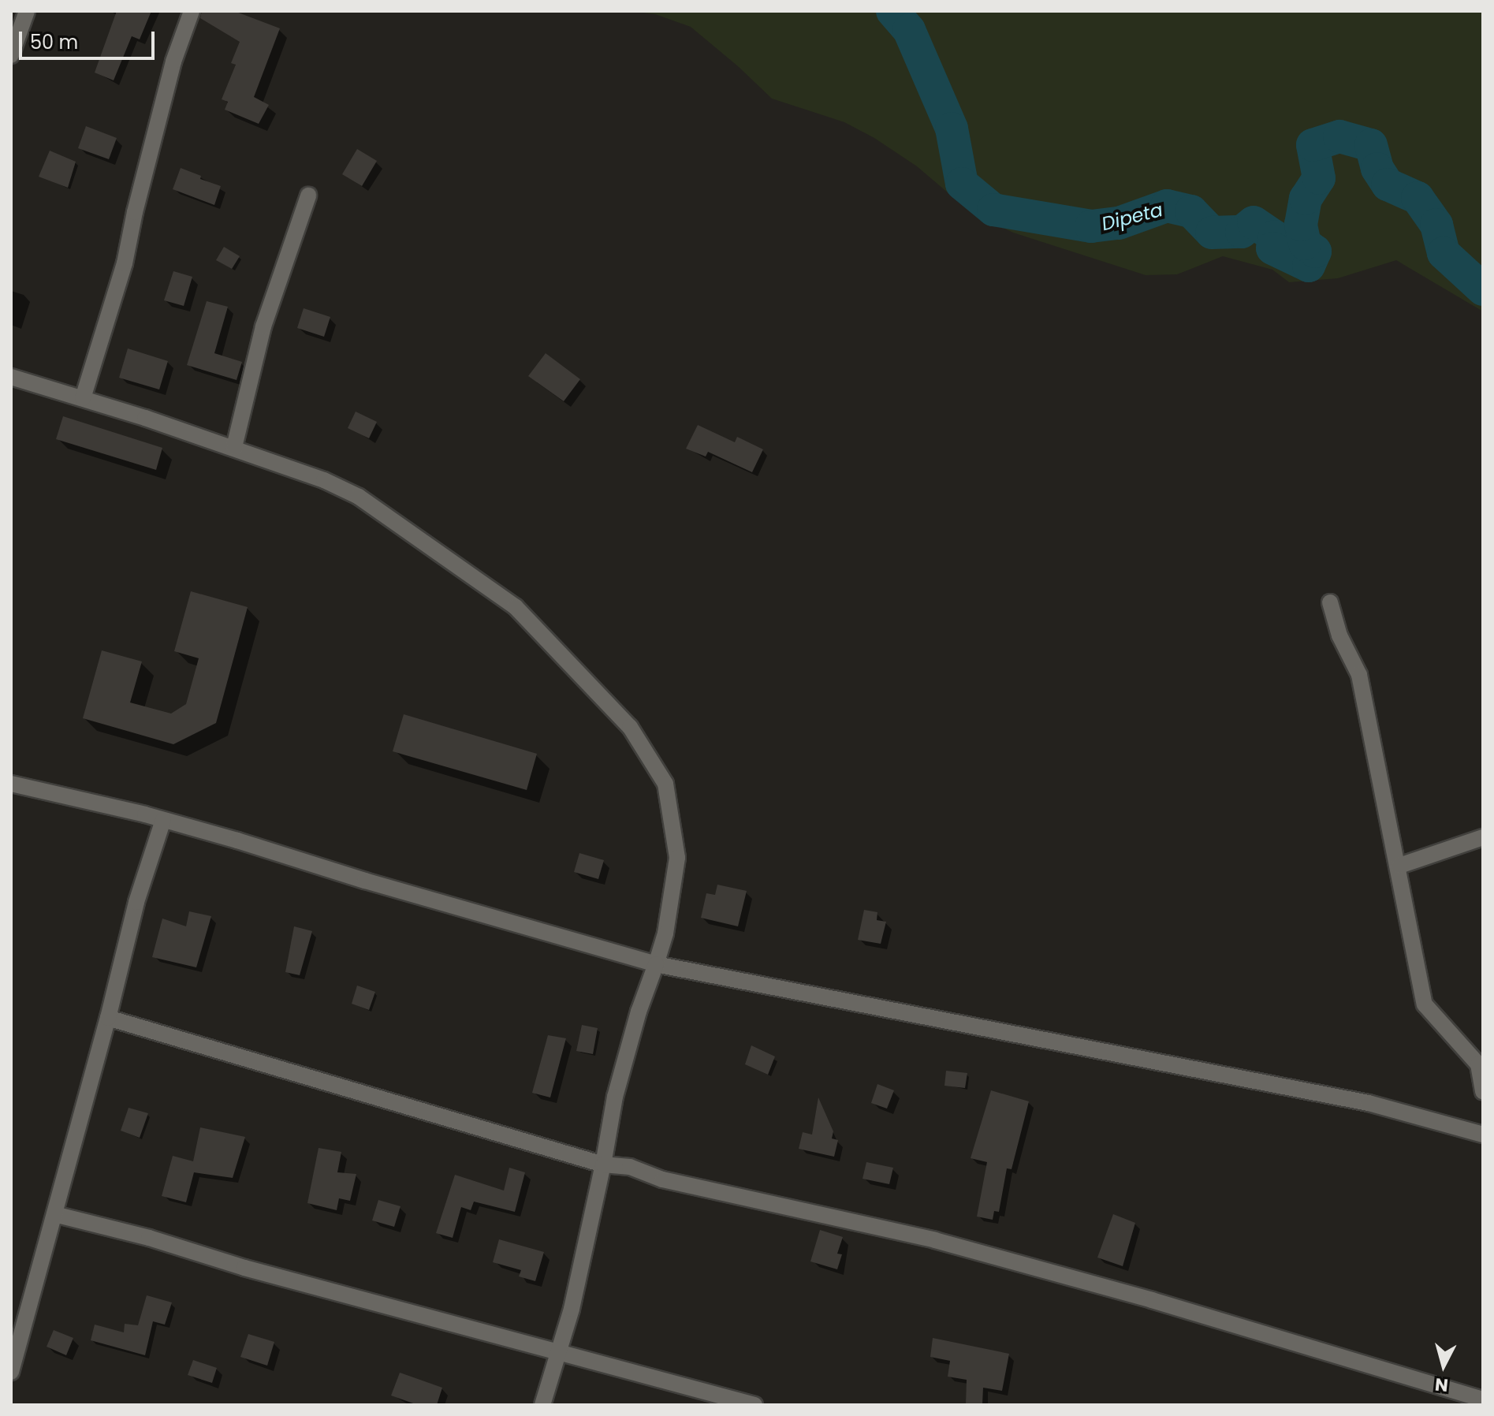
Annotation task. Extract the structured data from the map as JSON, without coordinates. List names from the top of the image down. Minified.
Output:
{"water":["Dipeta"],"scale_bar":"50 m","north":"bottom"}
